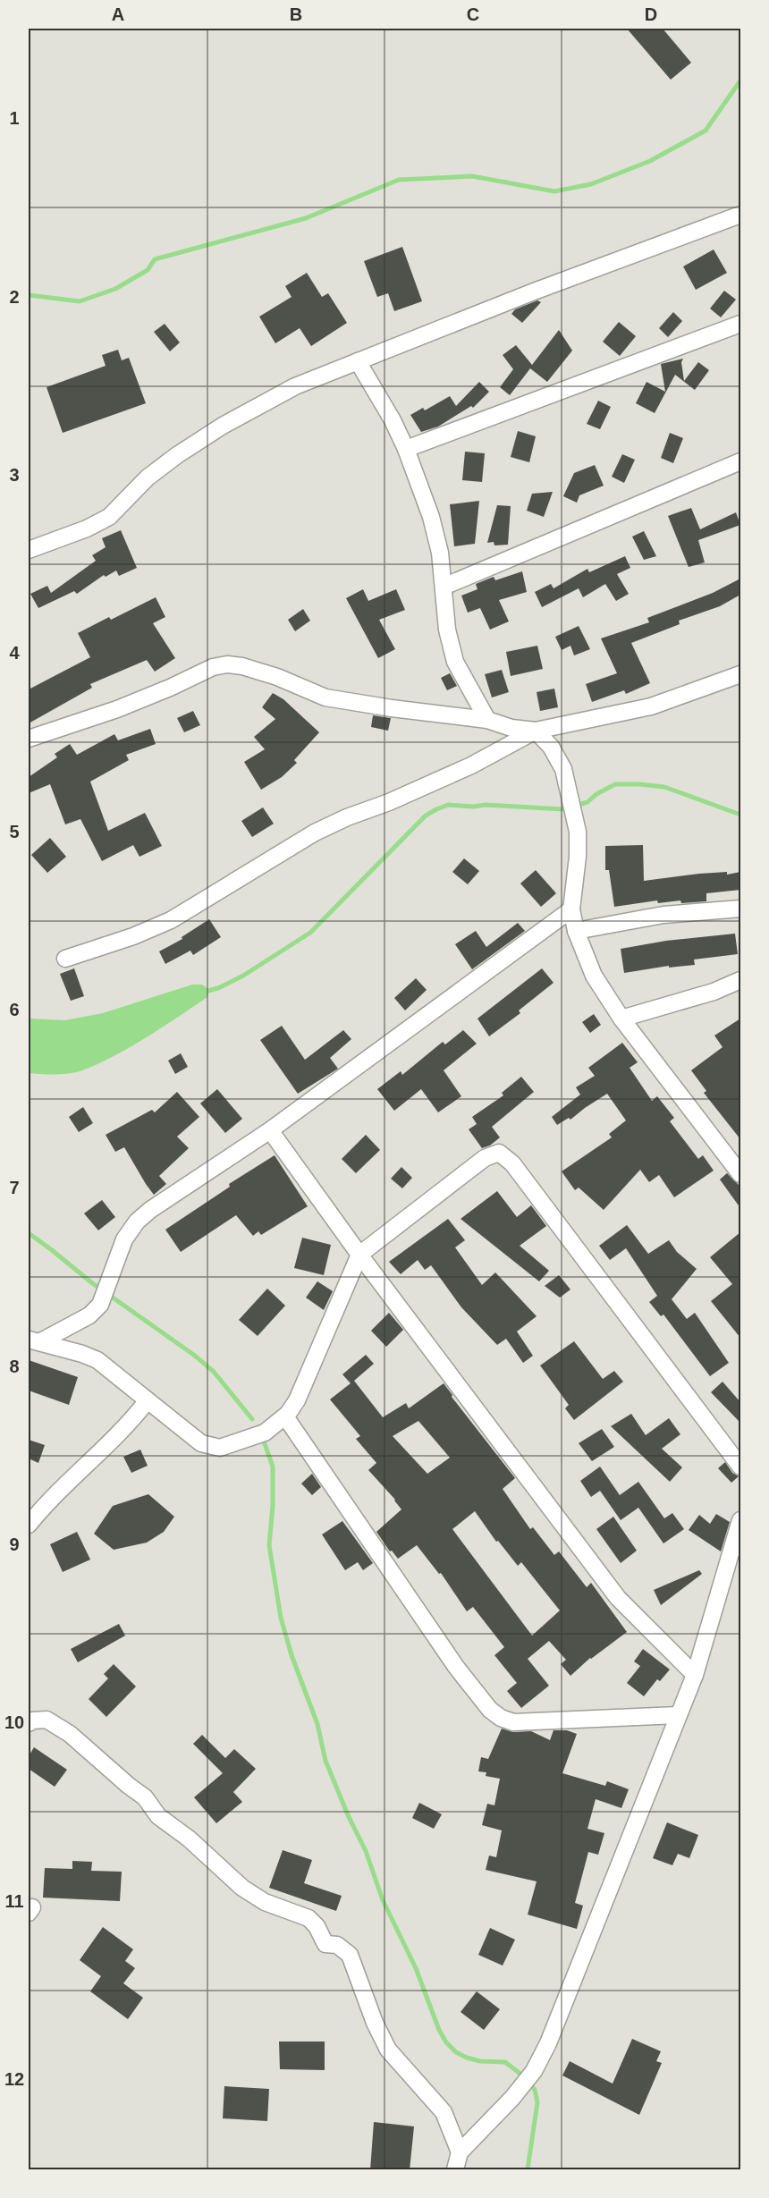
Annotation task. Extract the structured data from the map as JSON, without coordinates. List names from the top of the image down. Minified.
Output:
{"grid":{"columns":["A","B","C","D"],"rows":["1","2","3","4","5","6","7","8","9","10","11","12"]}}
